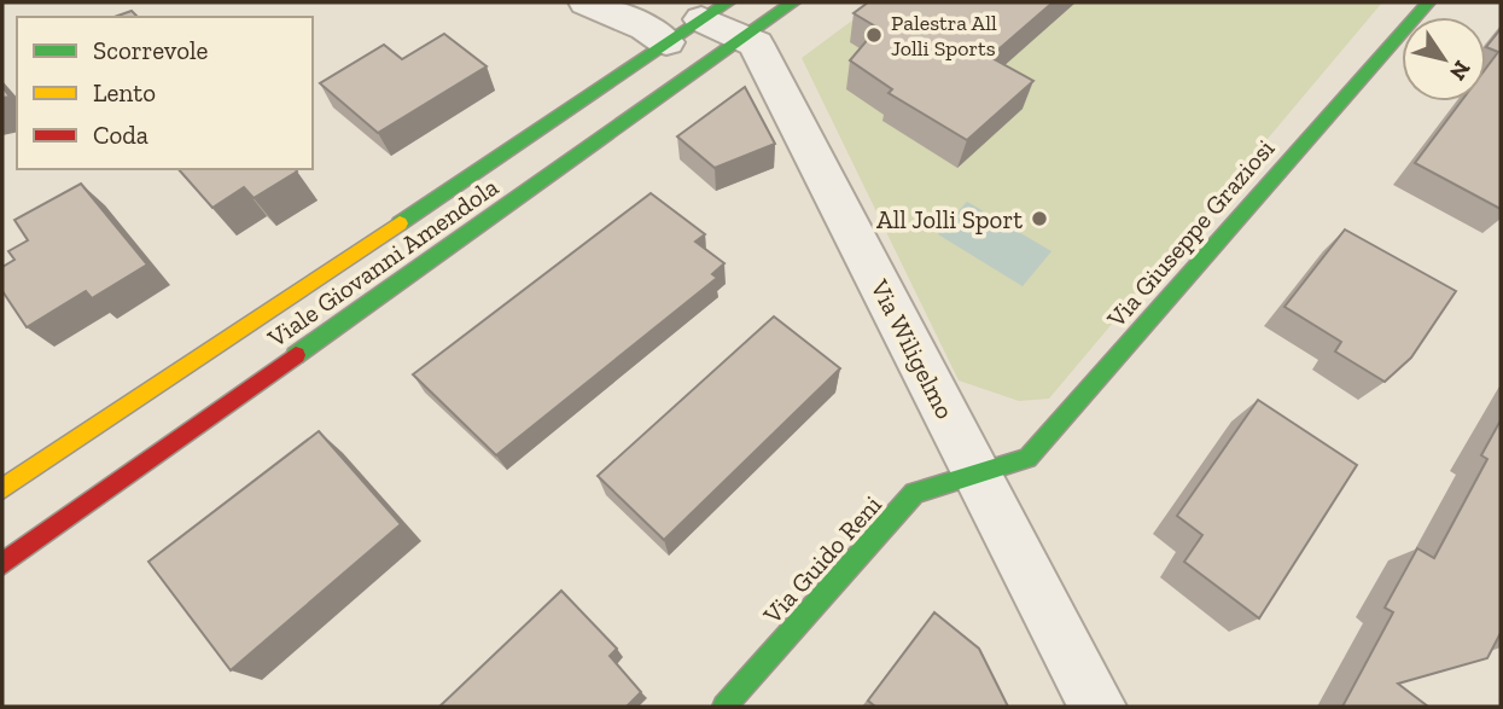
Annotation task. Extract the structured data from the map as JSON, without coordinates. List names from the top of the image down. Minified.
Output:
{"streets":{"main road":["Via Giuseppe Graziosi","Viale Giovanni Amendola","Via Guido Reni"],"street":["Via Wiligelmo"]},"crossings":[["Via Giuseppe Graziosi","Via Wiligelmo"],["Via Giuseppe Graziosi","Via Guido Reni"],["Viale Giovanni Amendola","Via Wiligelmo"],["Via Wiligelmo","Via Guido Reni"]],"places":["Palestra All Jolli Sports","All Jolli Sport"],"legend":["Scorrevole","Lento","Coda"],"north":"bottom right"}
